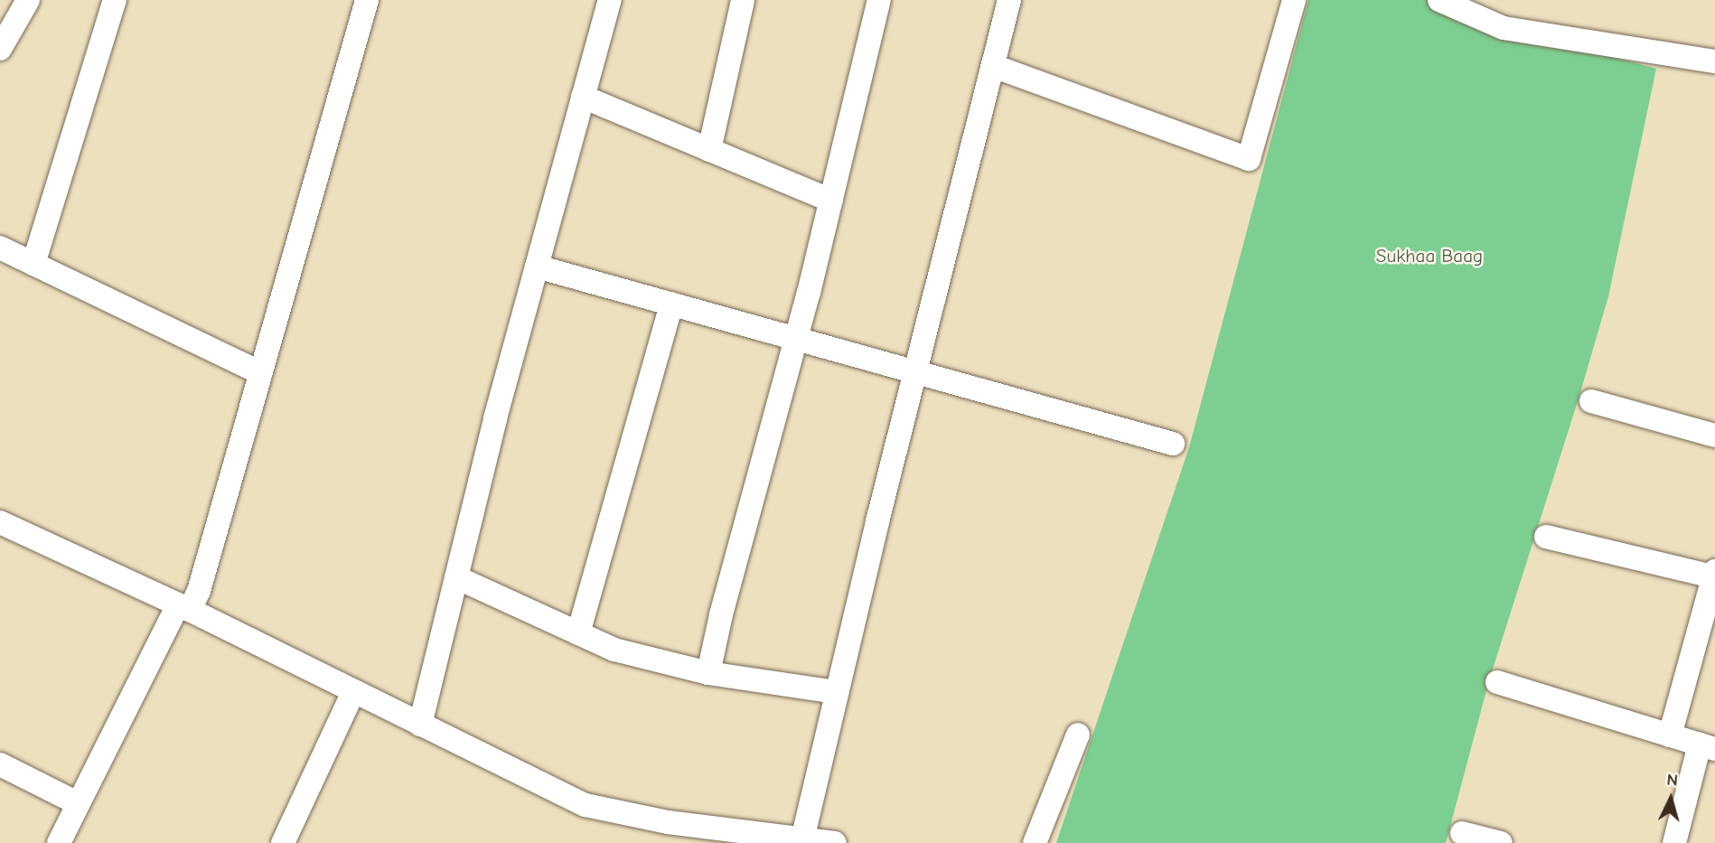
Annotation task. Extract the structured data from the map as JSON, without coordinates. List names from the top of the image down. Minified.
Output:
{"parks":["Sukhaa Baag"],"north":"top"}
